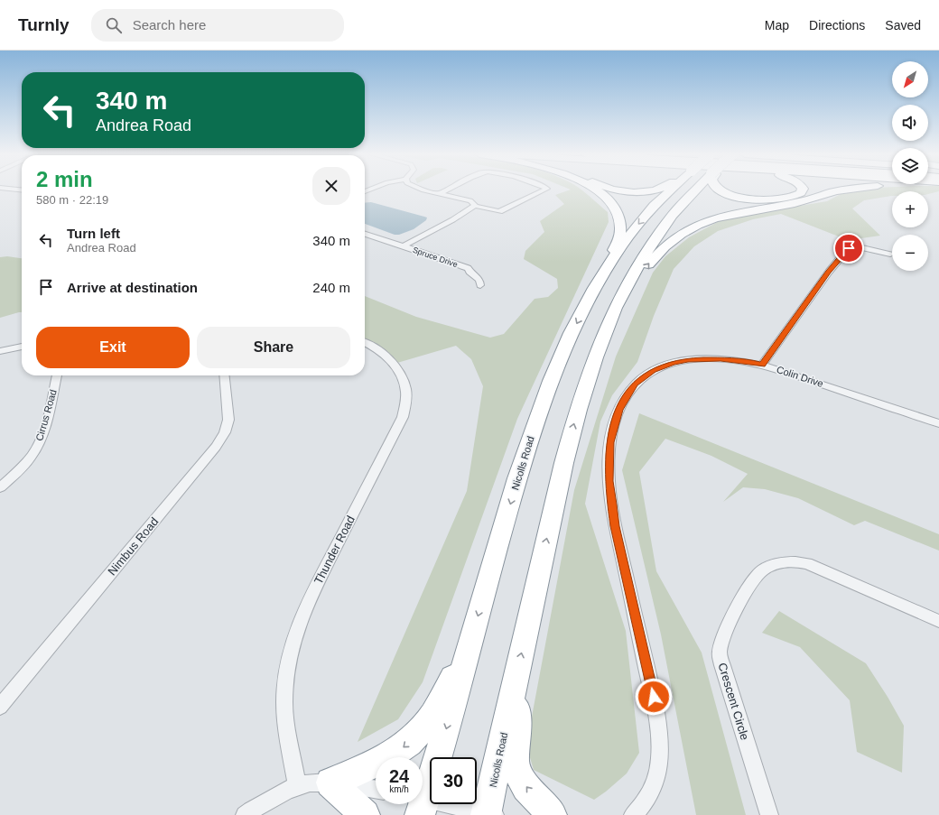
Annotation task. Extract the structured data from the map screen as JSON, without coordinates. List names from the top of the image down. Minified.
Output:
{"streets":{"highway":["Nicolls Road"],"street":["Spruce Drive","Colin Drive","Cirrus Road","Nimbus Road","Thunder Road","Crescent Circle"]},"north":"bottom left","page":{"header":"Turnly","search":"Search here","nav":["Map","Directions","Saved"],"map_buttons":["+","−"],"turn":["340 m","Andrea Road"],"heading":["2 min","580 m · 22:19"],"list":[{"name":"Turn left","note":"Andrea Road","value":"340 m"},{"name":"Arrive at destination","value":"240 m"}],"buttons":["Exit","Share"],"speed":"24 km/h","limit":"30"}}
